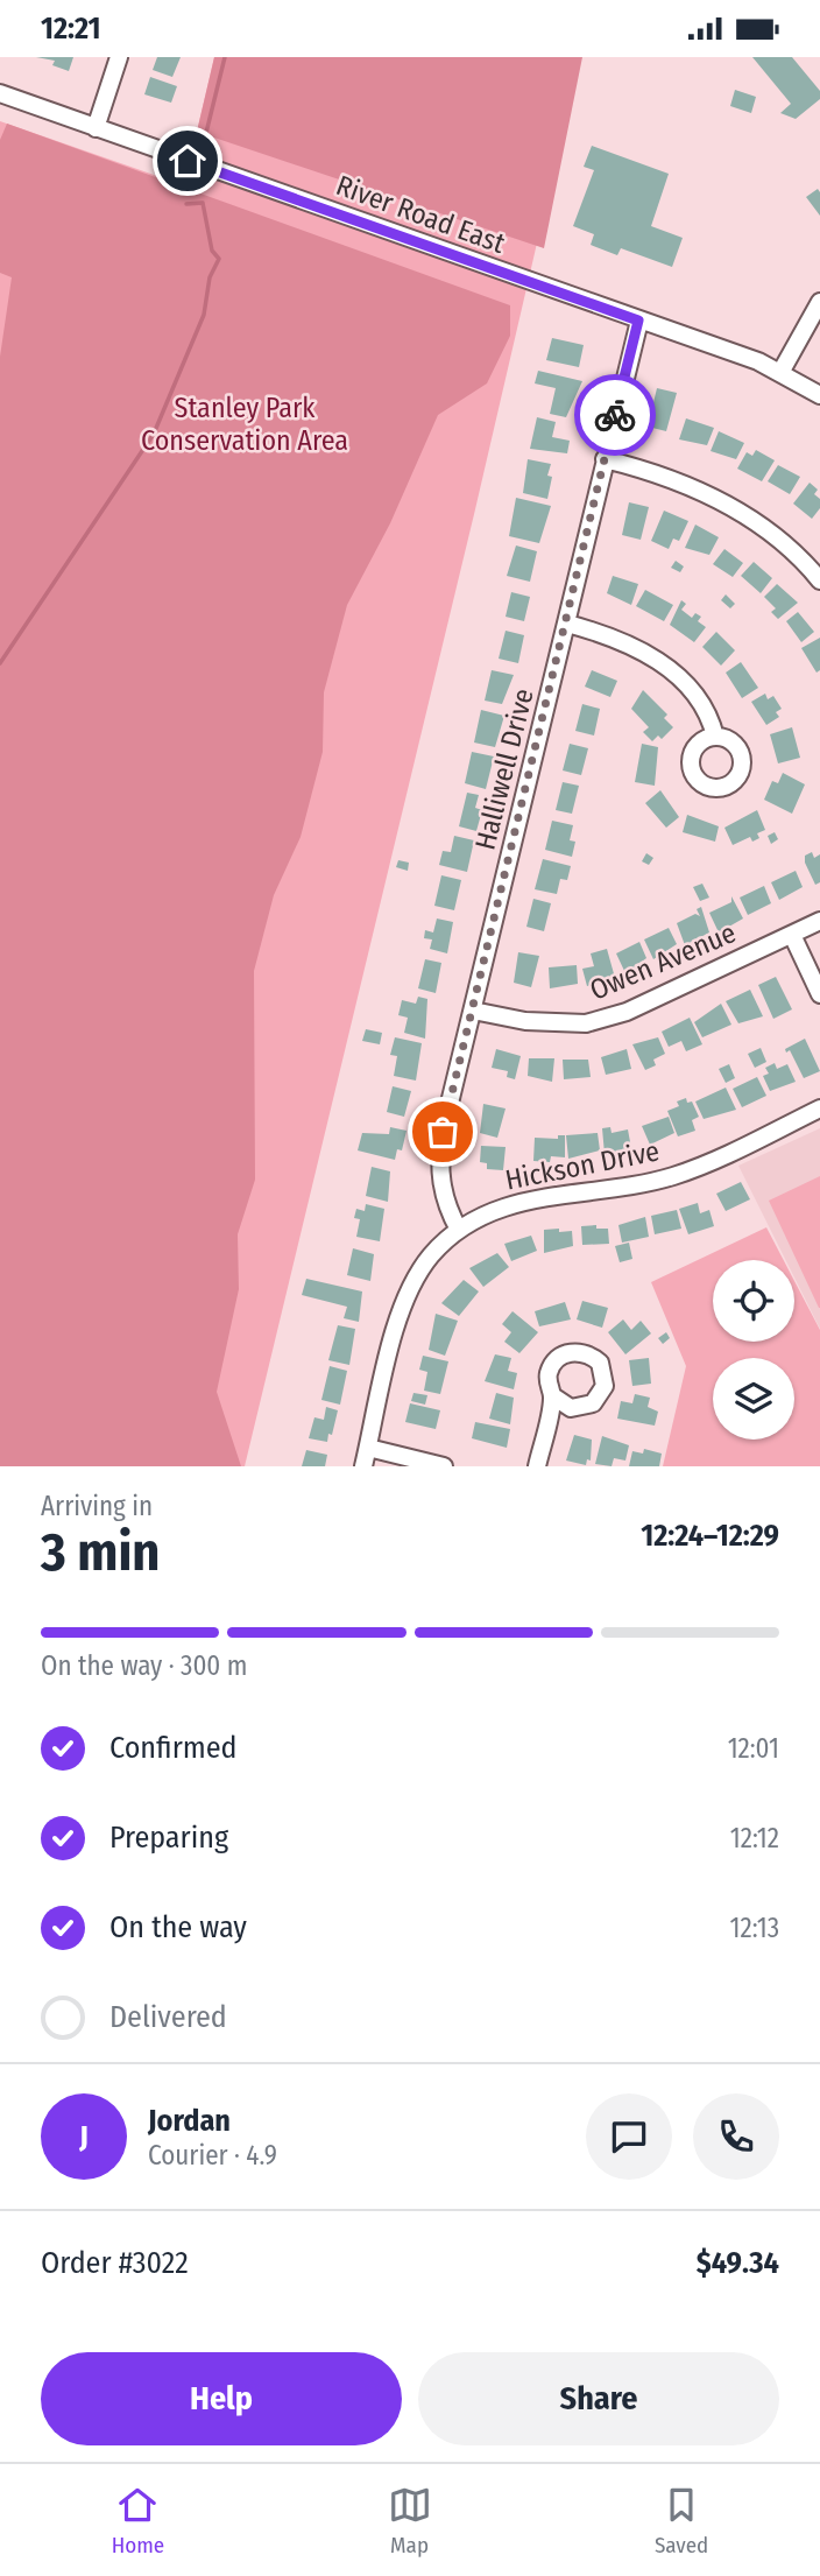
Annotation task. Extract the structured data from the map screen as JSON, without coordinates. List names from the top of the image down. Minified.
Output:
{"streets":{"street":["River Road East","Halliwell Drive","Owen Avenue","Hickson Drive"]},"crossings":[["River Road East","Halliwell Drive"],["Halliwell Drive","Owen Avenue"],["Halliwell Drive","Hickson Drive"]],"parks":["Stanley Park Conservation Area"],"page":{"status":"12:21","heading":["3 min","Arriving in","12:24–12:29"],"panel":["Jordan","Courier · 4.9","Order #3022","$49.34"],"bar":"On the way · 300 m","list":[["Confirmed","12:01"],["Preparing","12:12"],["On the way","12:13"],"Delivered"],"round":"J","buttons":["Help","Share"],"tabs":["Home","Map","Saved"]}}
